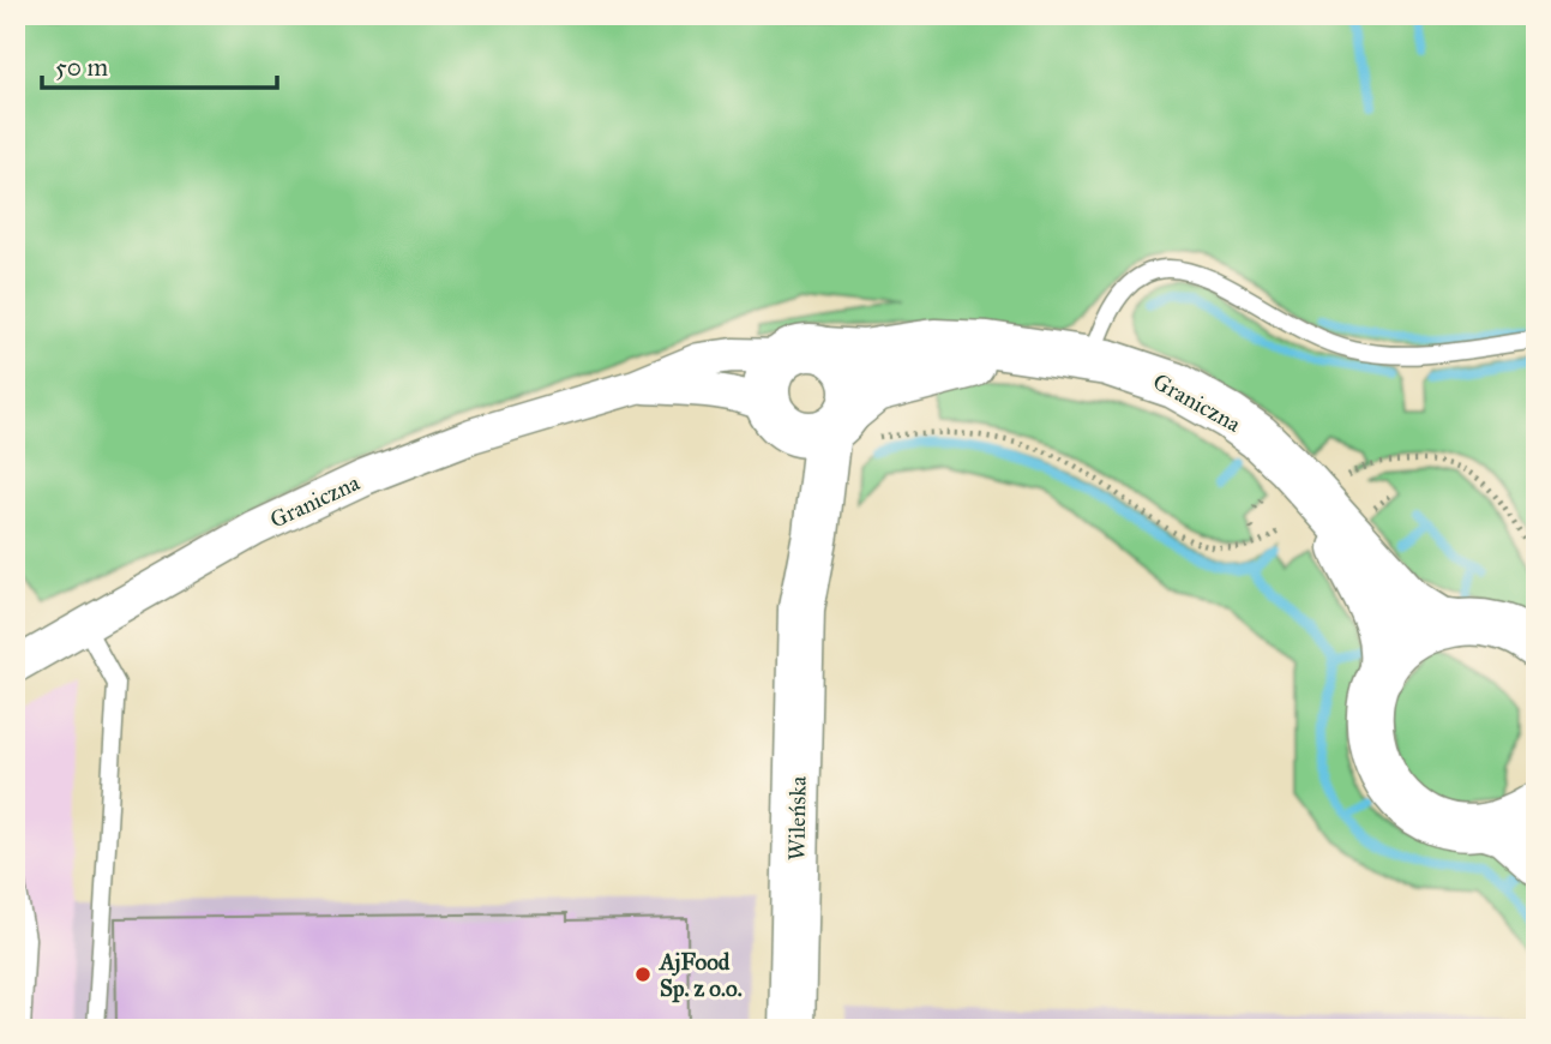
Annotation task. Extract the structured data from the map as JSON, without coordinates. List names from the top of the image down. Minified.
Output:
{"streets":{"main road":["Graniczna","Wileńska"]},"crossings":[["Graniczna","Wileńska"]],"places":["AjFood Sp. z o.o."],"scale_bar":"50 m"}
